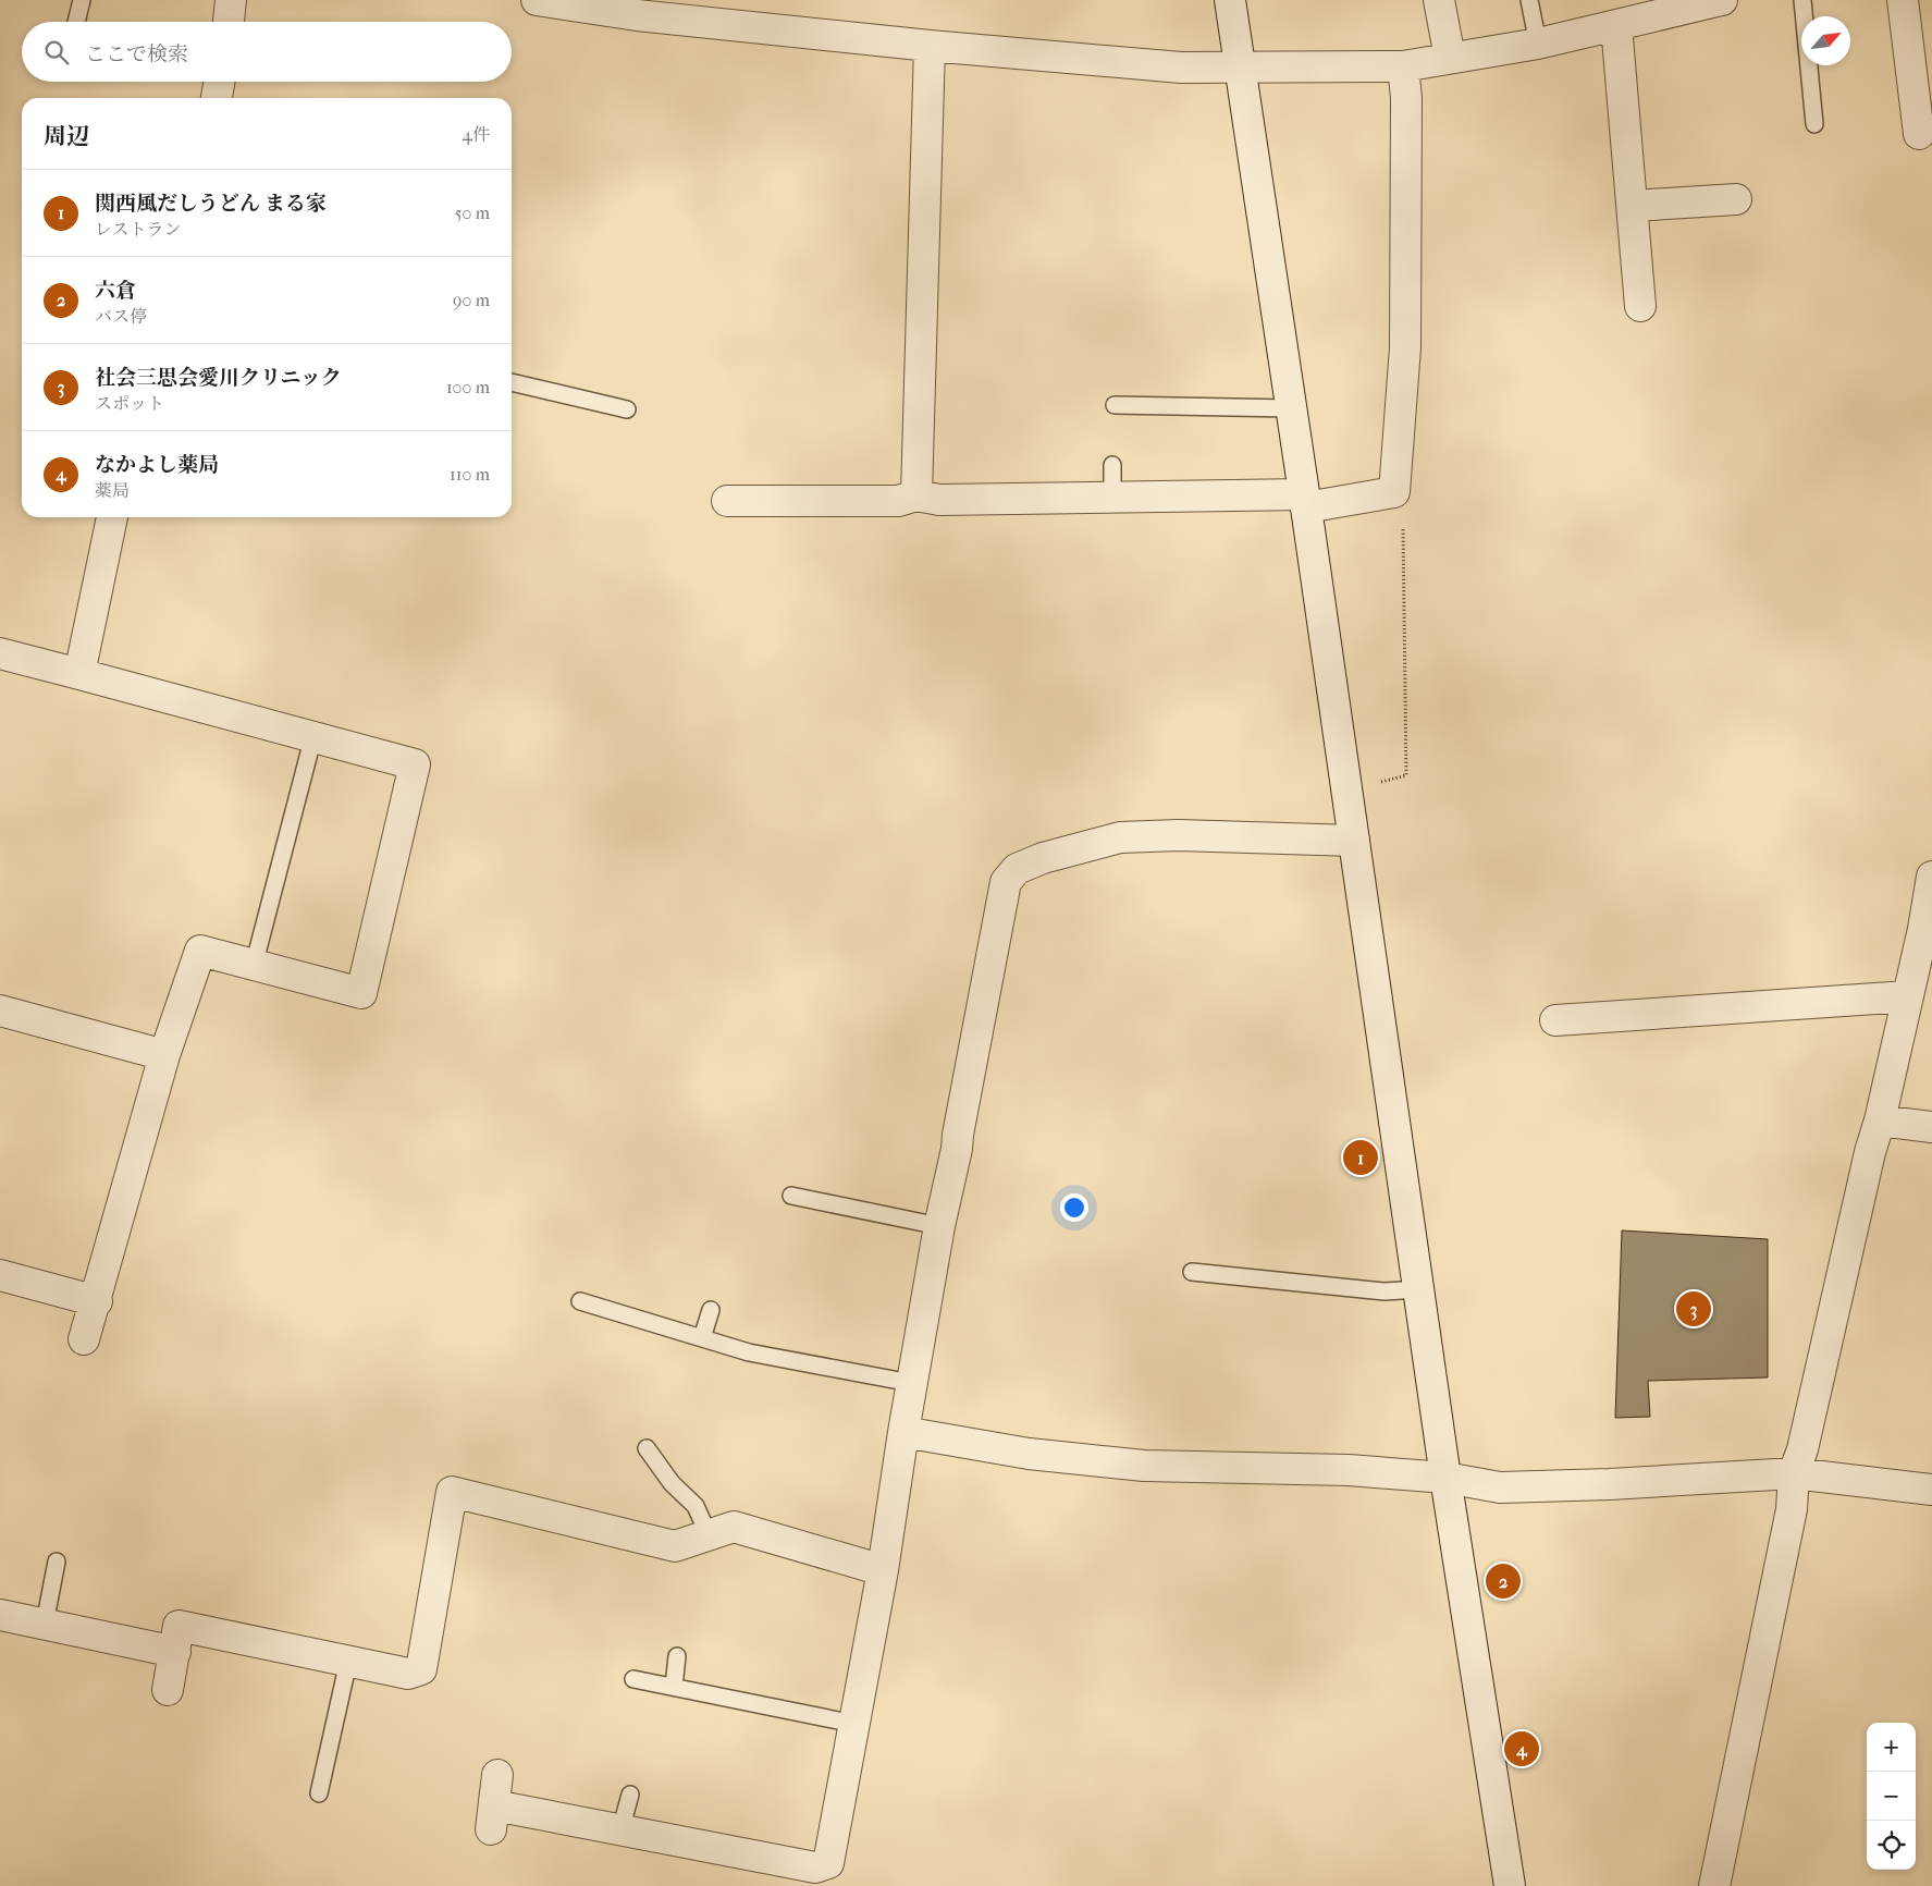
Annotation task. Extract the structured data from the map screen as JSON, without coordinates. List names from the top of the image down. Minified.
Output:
{"north":"top right","page":{"search":"ここで検索","heading":["周辺","4件"],"list":[{"mark":"1","name":"関西風だしうどん まる家","note":"レストラン","value":"50 m"},{"mark":"2","name":"六倉","note":"バス停","value":"90 m"},{"mark":"3","name":"社会三思会愛川クリニック","note":"スポット","value":"100 m"},{"mark":"4","name":"なかよし薬局","note":"薬局","value":"110 m"}],"pins":["1","3","2","4"],"map_buttons":["+","−"]}}
